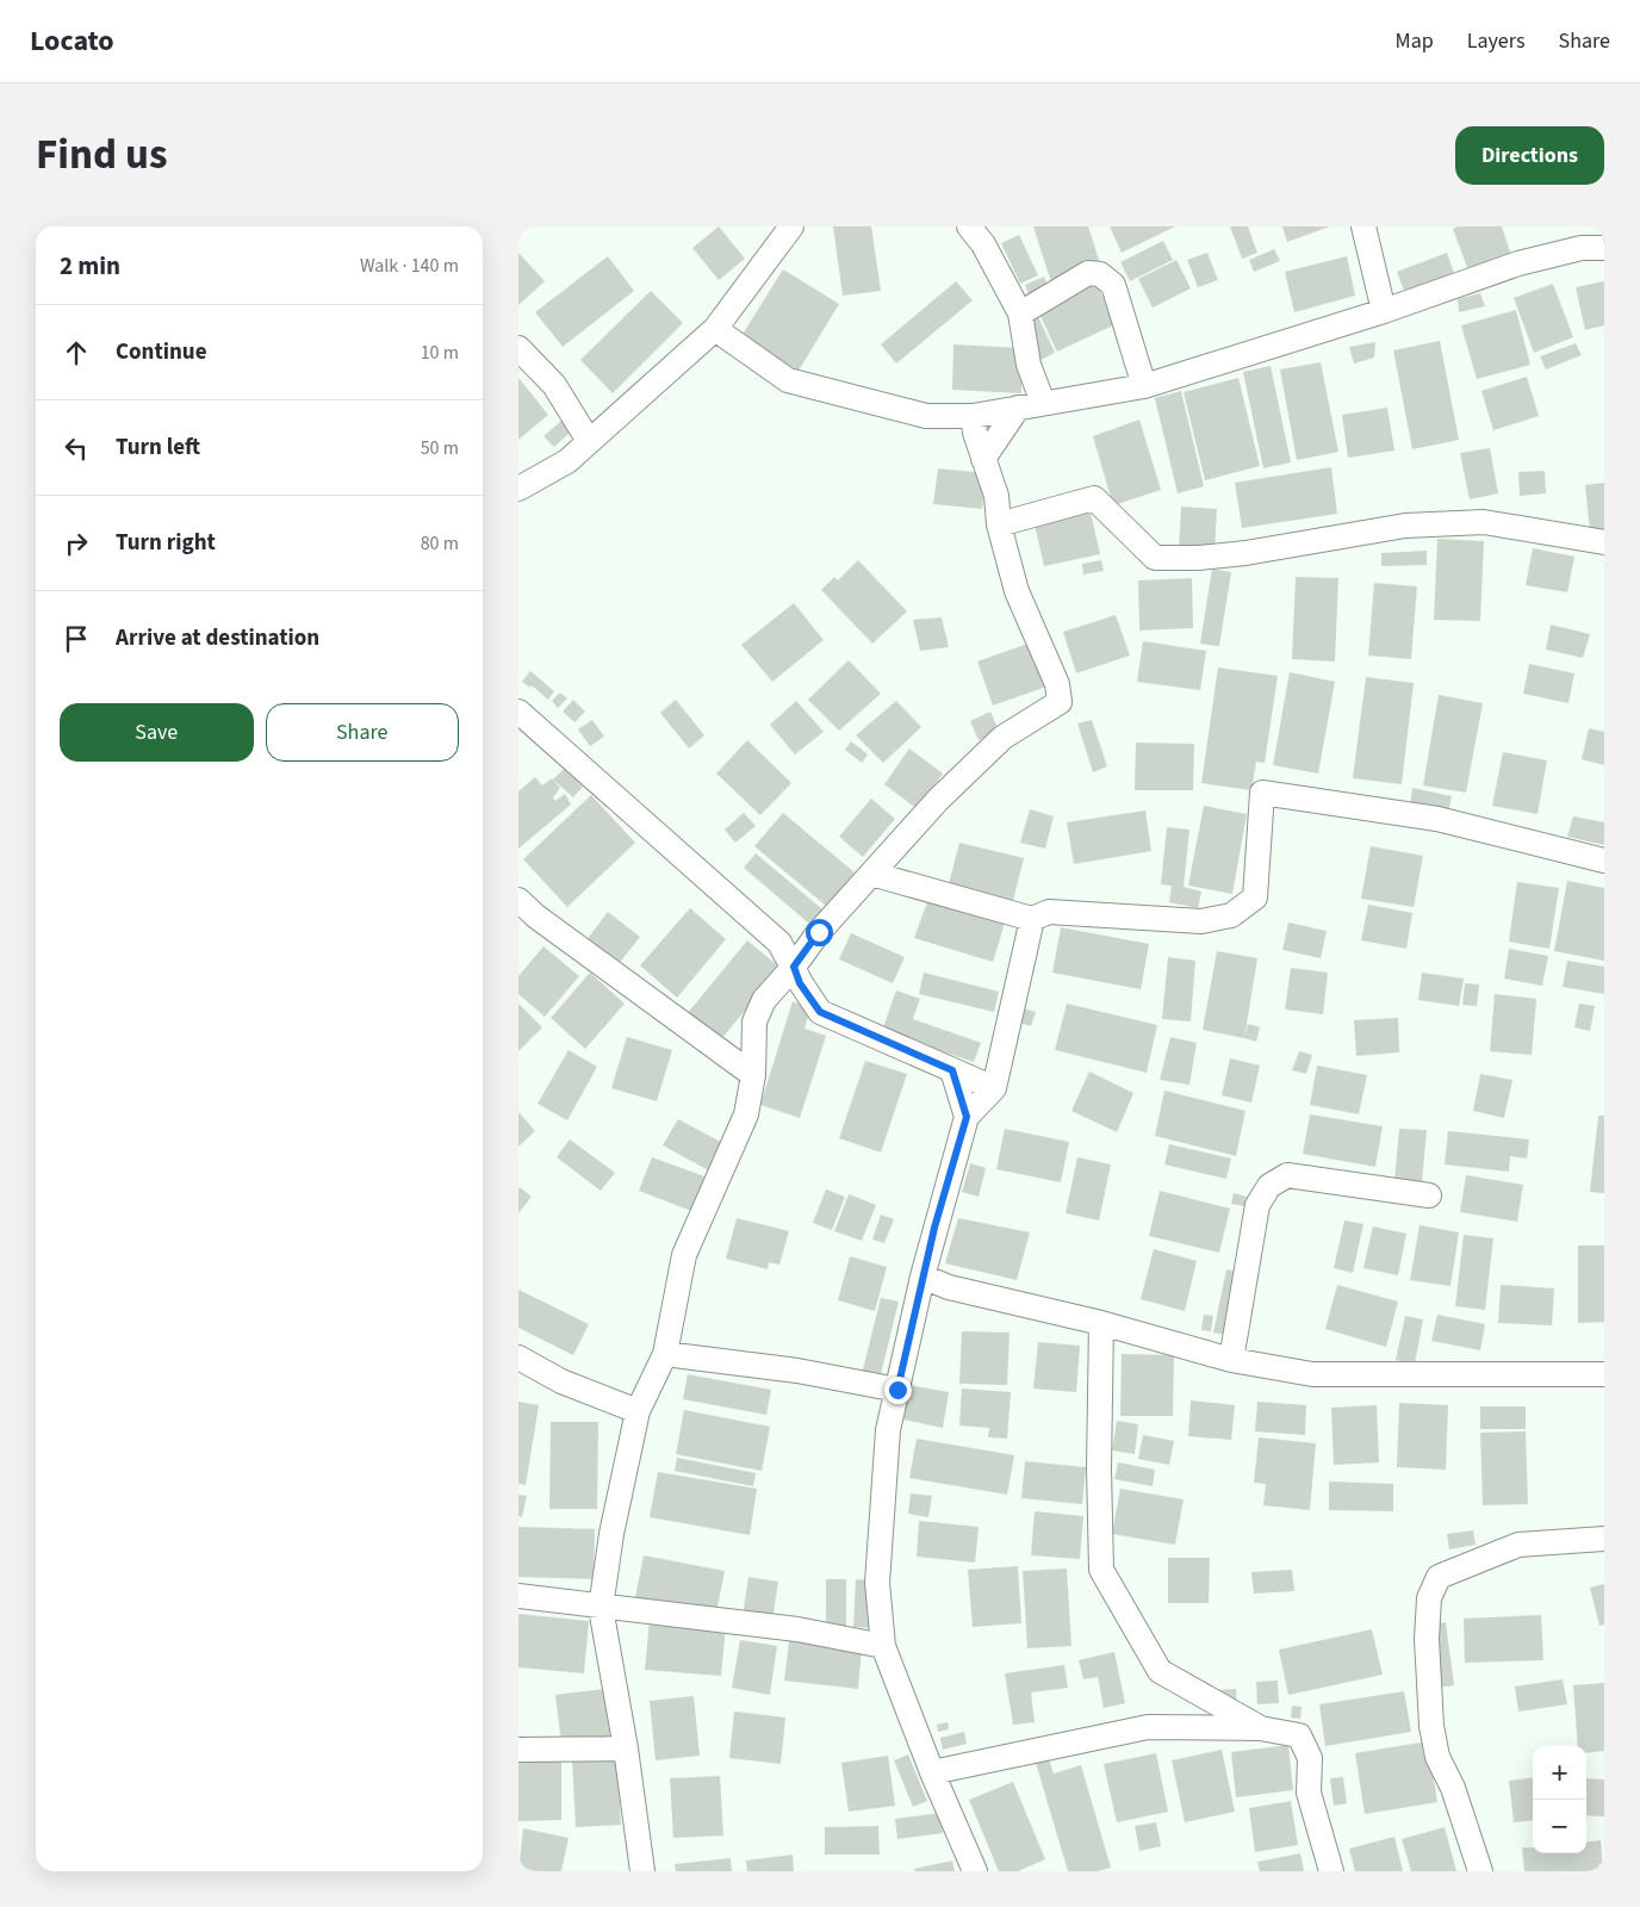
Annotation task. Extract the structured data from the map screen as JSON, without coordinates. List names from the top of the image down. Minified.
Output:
{"page":{"header":"Locato","nav":["Map","Layers","Share"],"title":"Find us","buttons":["Directions",["Save","Share"]],"heading":["2 min","Walk · 140 m"],"list":[["Continue","10 m"],["Turn left","50 m"],["Turn right","80 m"],"Arrive at destination"],"map_buttons":["+","−"]}}
